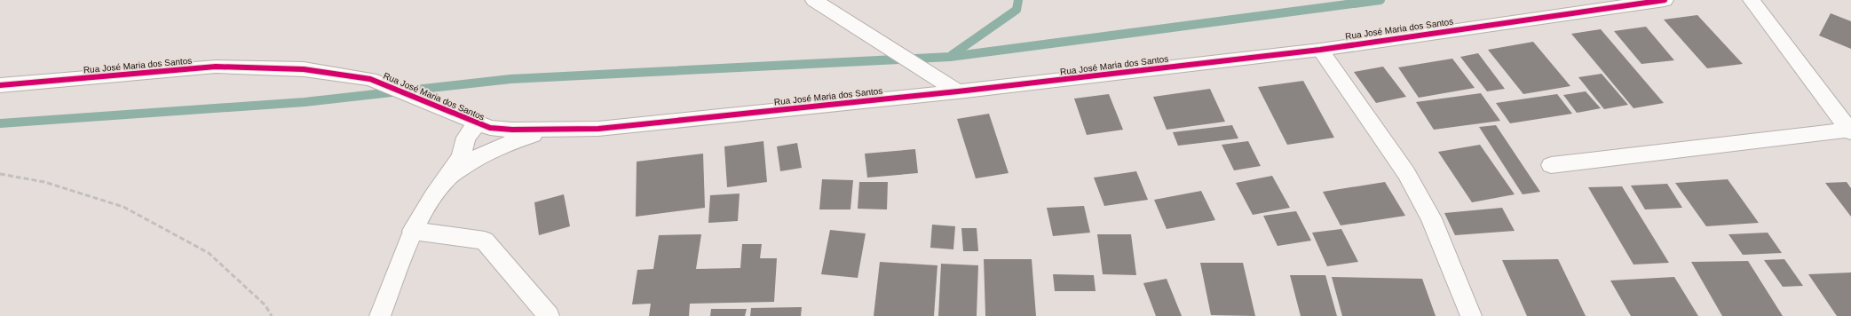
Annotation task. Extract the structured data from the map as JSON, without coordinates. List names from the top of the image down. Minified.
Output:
{"streets":{"street":["Rua José Maria dos Santos"]}}
